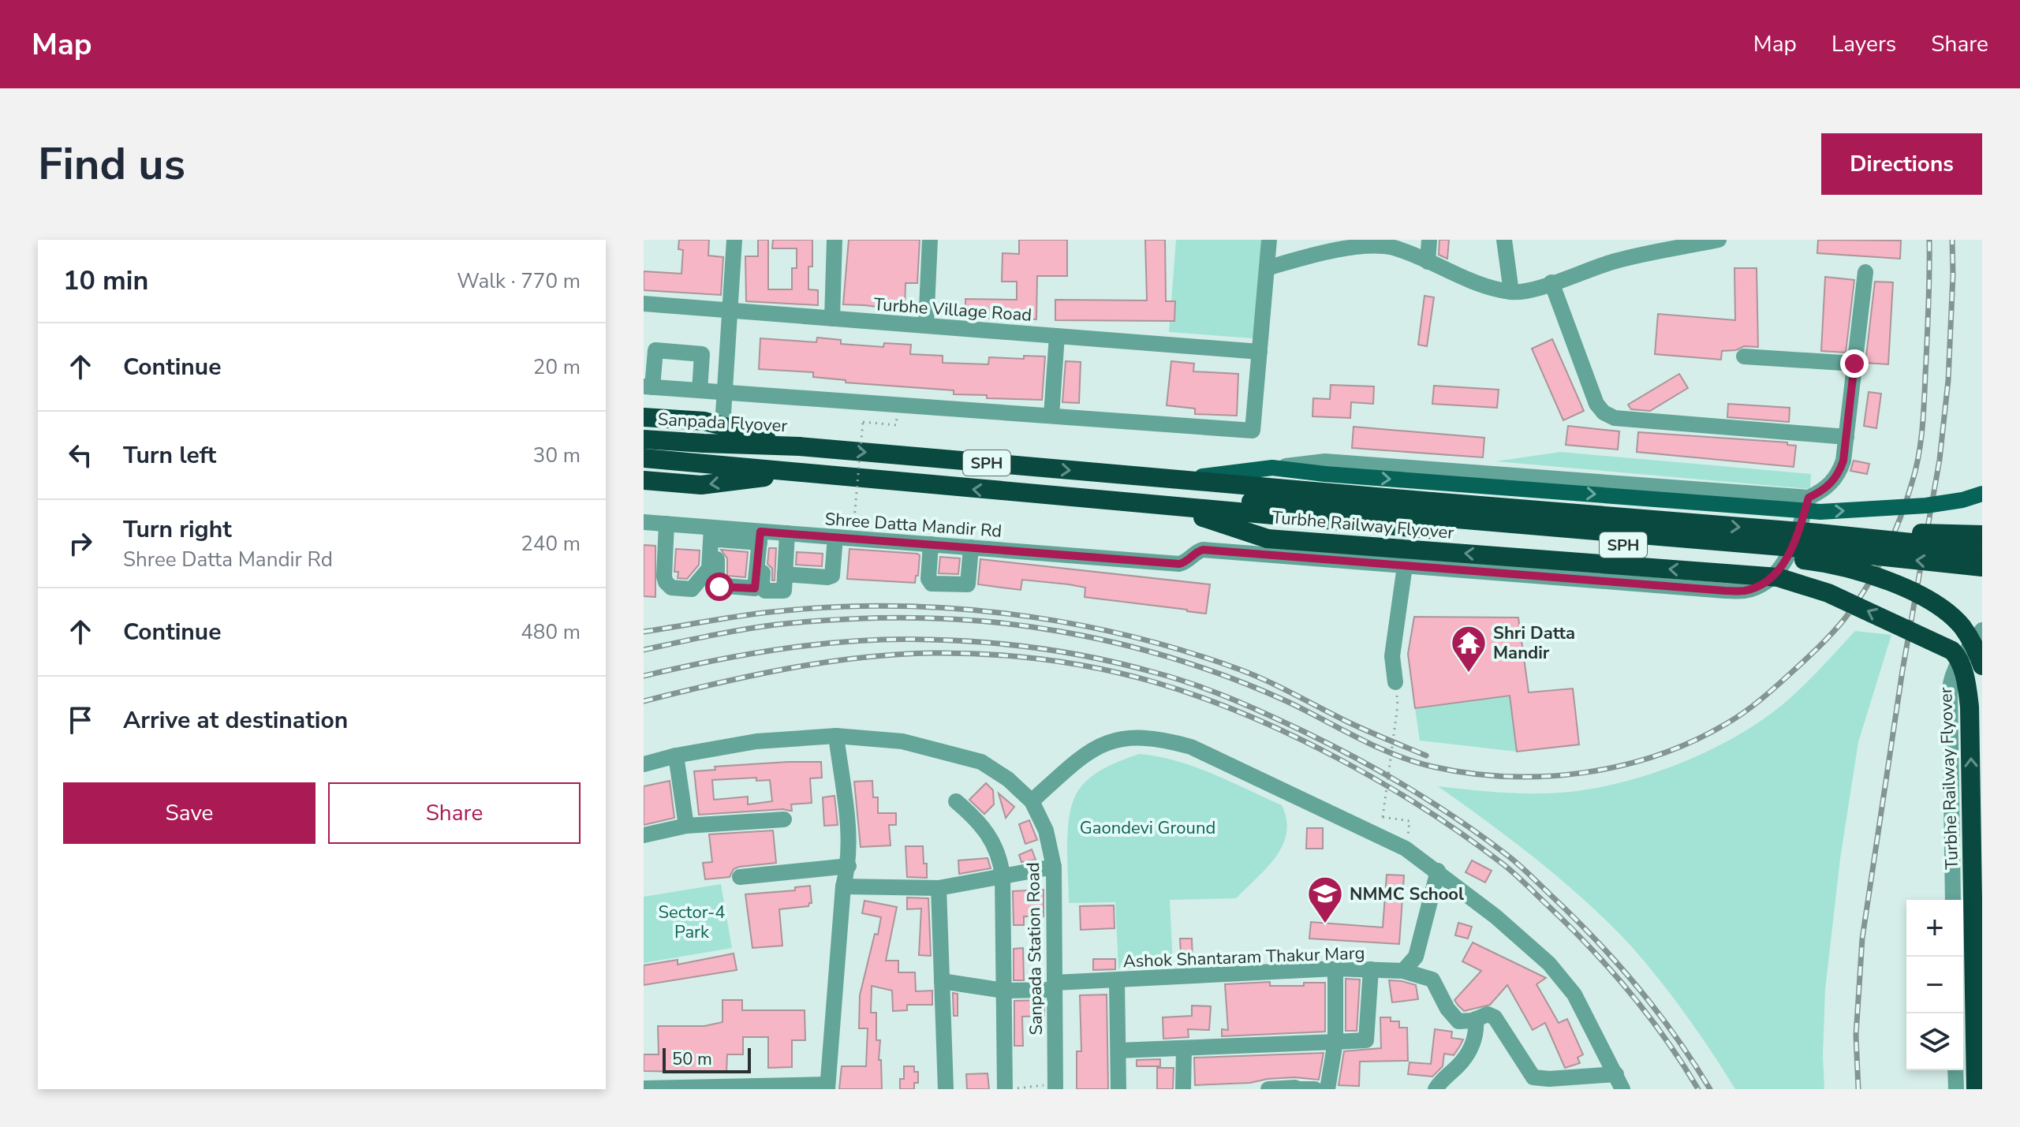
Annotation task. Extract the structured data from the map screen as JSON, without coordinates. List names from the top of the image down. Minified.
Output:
{"streets":{"highway":["Sanpada Flyover","SPH","Turbhe Railway Flyover"],"street":["Turbhe Village Road","Shree Datta Mandir Rd","Sanpada Station Road","Ashok Shantaram Thakur Marg"]},"crossings":[["Sanpada Flyover","SPH"],["SPH","Turbhe Railway Flyover"],["Sanpada Station Road","Ashok Shantaram Thakur Marg"]],"parks":["Gaondevi Ground","Sector-4 Park"],"places":{"temple":["Shri Datta Mandir"],"school or university":["NMMC School"]},"scale_bar":"50 m","page":{"header":"Map","nav":["Map","Layers","Share"],"buttons":["Directions",["Save","Share"]],"title":"Find us","heading":["10 min","Walk · 770 m"],"list":[["Continue","20 m"],["Turn left","30 m"],["Turn right","Shree Datta Mandir Rd","240 m"],["Continue","480 m"],"Arrive at destination"],"map_buttons":["+","−"],"scale":"50 m"}}
